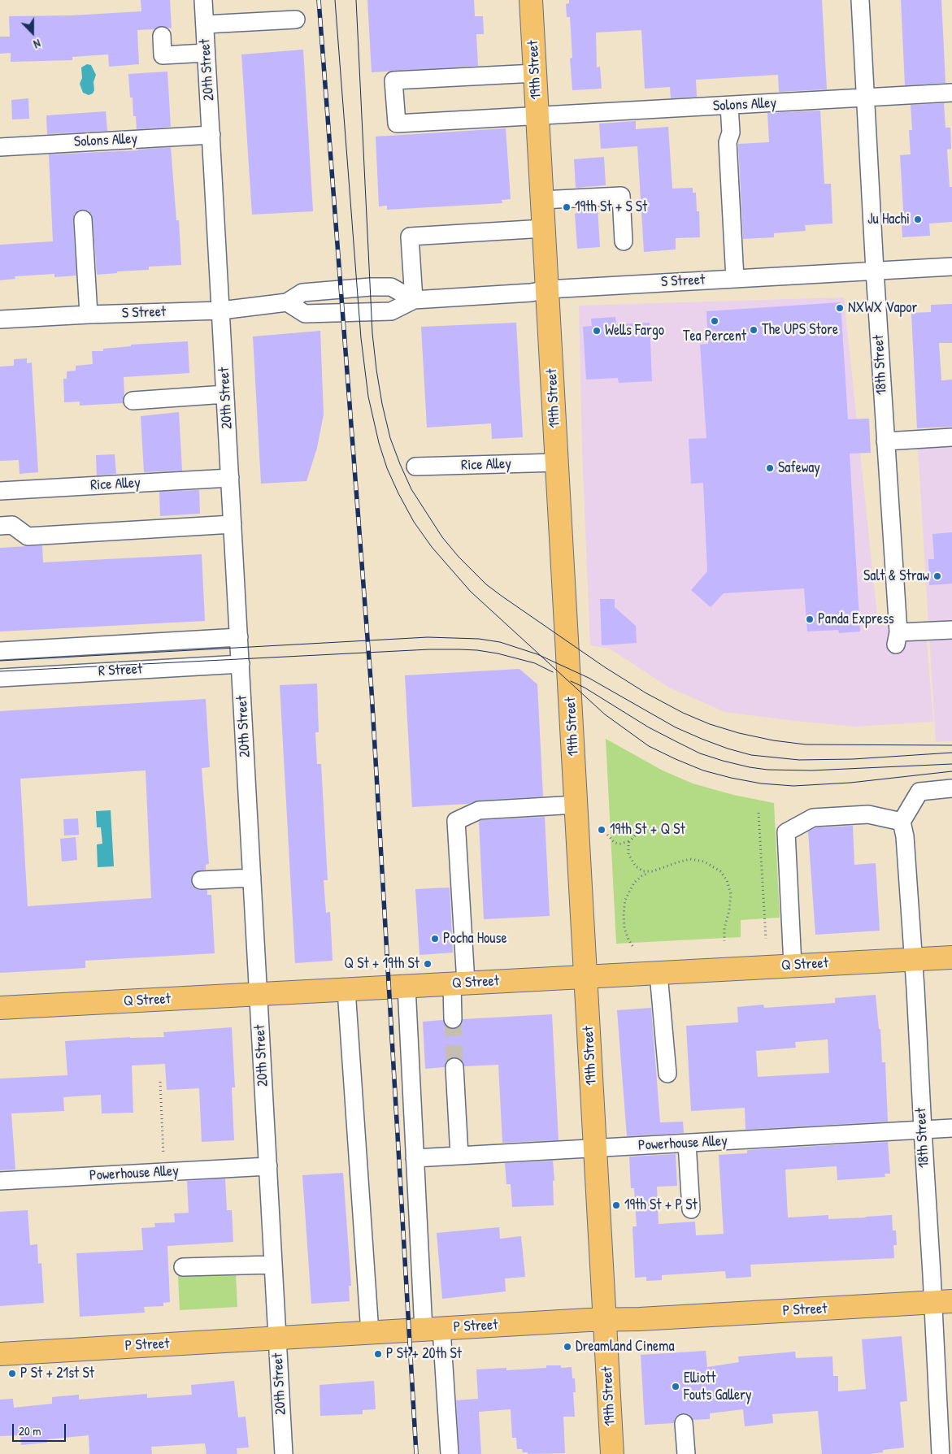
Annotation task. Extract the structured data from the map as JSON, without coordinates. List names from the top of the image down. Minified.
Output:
{"streets":{"main road":["19th Street","Q Street","P Street"],"street":["20th Street","Solons Alley","S Street","18th Street","Rice Alley","R Street","Powerhouse Alley"]},"crossings":[["20th Street","Solons Alley"],["20th Street","S Street"],["20th Street","Rice Alley"],["20th Street","R Street"],["20th Street","Q Street"],["20th Street","Powerhouse Alley"],["20th Street","P Street"],["19th Street","Solons Alley"],["19th Street","S Street"],["19th Street","Rice Alley"],["19th Street","Q Street"],["19th Street","Powerhouse Alley"],["19th Street","P Street"],["Solons Alley","18th Street"],["S Street","18th Street"],["18th Street","Q Street"],["18th Street","Powerhouse Alley"],["18th Street","P Street"]],"places":["19th St + S St","Ju Hachi","NXWX Vapor","Tea Percent","The UPS Store","Wells Fargo","Safeway","Salt & Straw","Panda Express","19th St + Q St","Pocha House","Q St + 19th St","19th St + P St","Dreamland Cinema","P St + 20th St","P St + 21st St","Elliott Fouts Gallery"],"scale_bar":"20 m","north":"bottom"}
